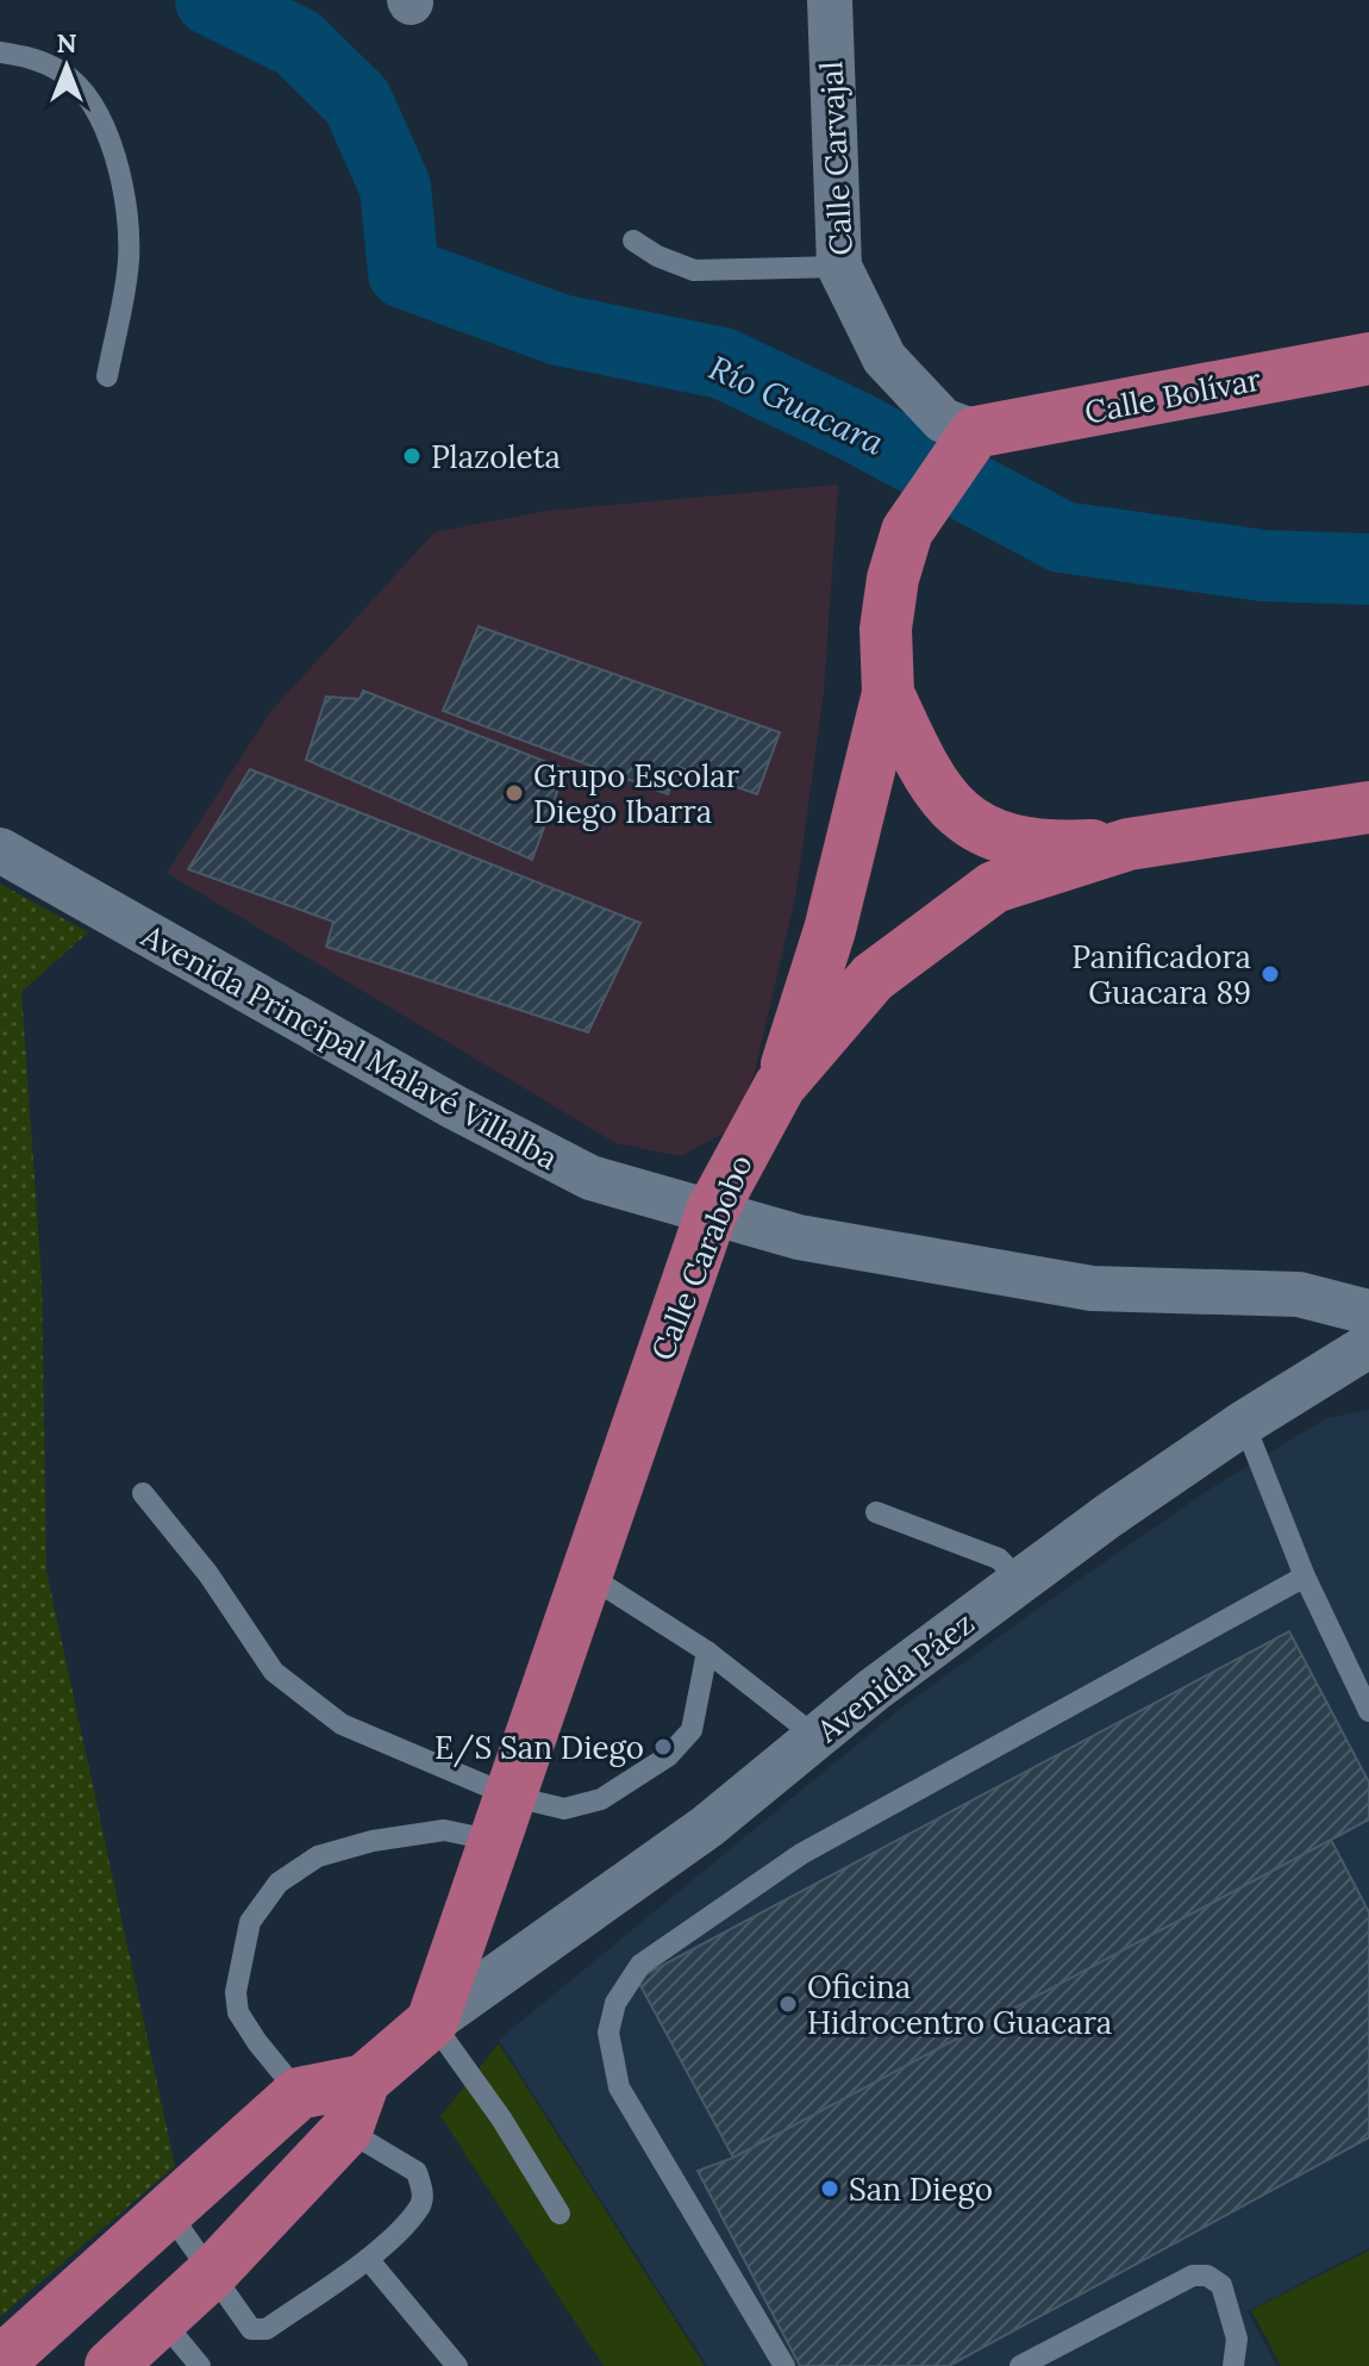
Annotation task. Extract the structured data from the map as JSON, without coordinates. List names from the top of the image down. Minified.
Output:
{"streets":{"main road":["Calle Bolívar","Calle Carabobo"],"street":["Calle Carvajal","Avenida Principal Malavé Villalba","Avenida Páez"]},"crossings":[["Calle Carvajal","Calle Bolívar"],["Avenida Principal Malavé Villalba","Calle Carabobo"],["Calle Carabobo","Avenida Páez"]],"water":["Río Guacara"],"places":["Plazoleta","Grupo Escolar Diego Ibarra","Panificadora Guacara 89","E/S San Diego","Oficina Hidrocentro Guacara","San Diego"],"north":"top"}
